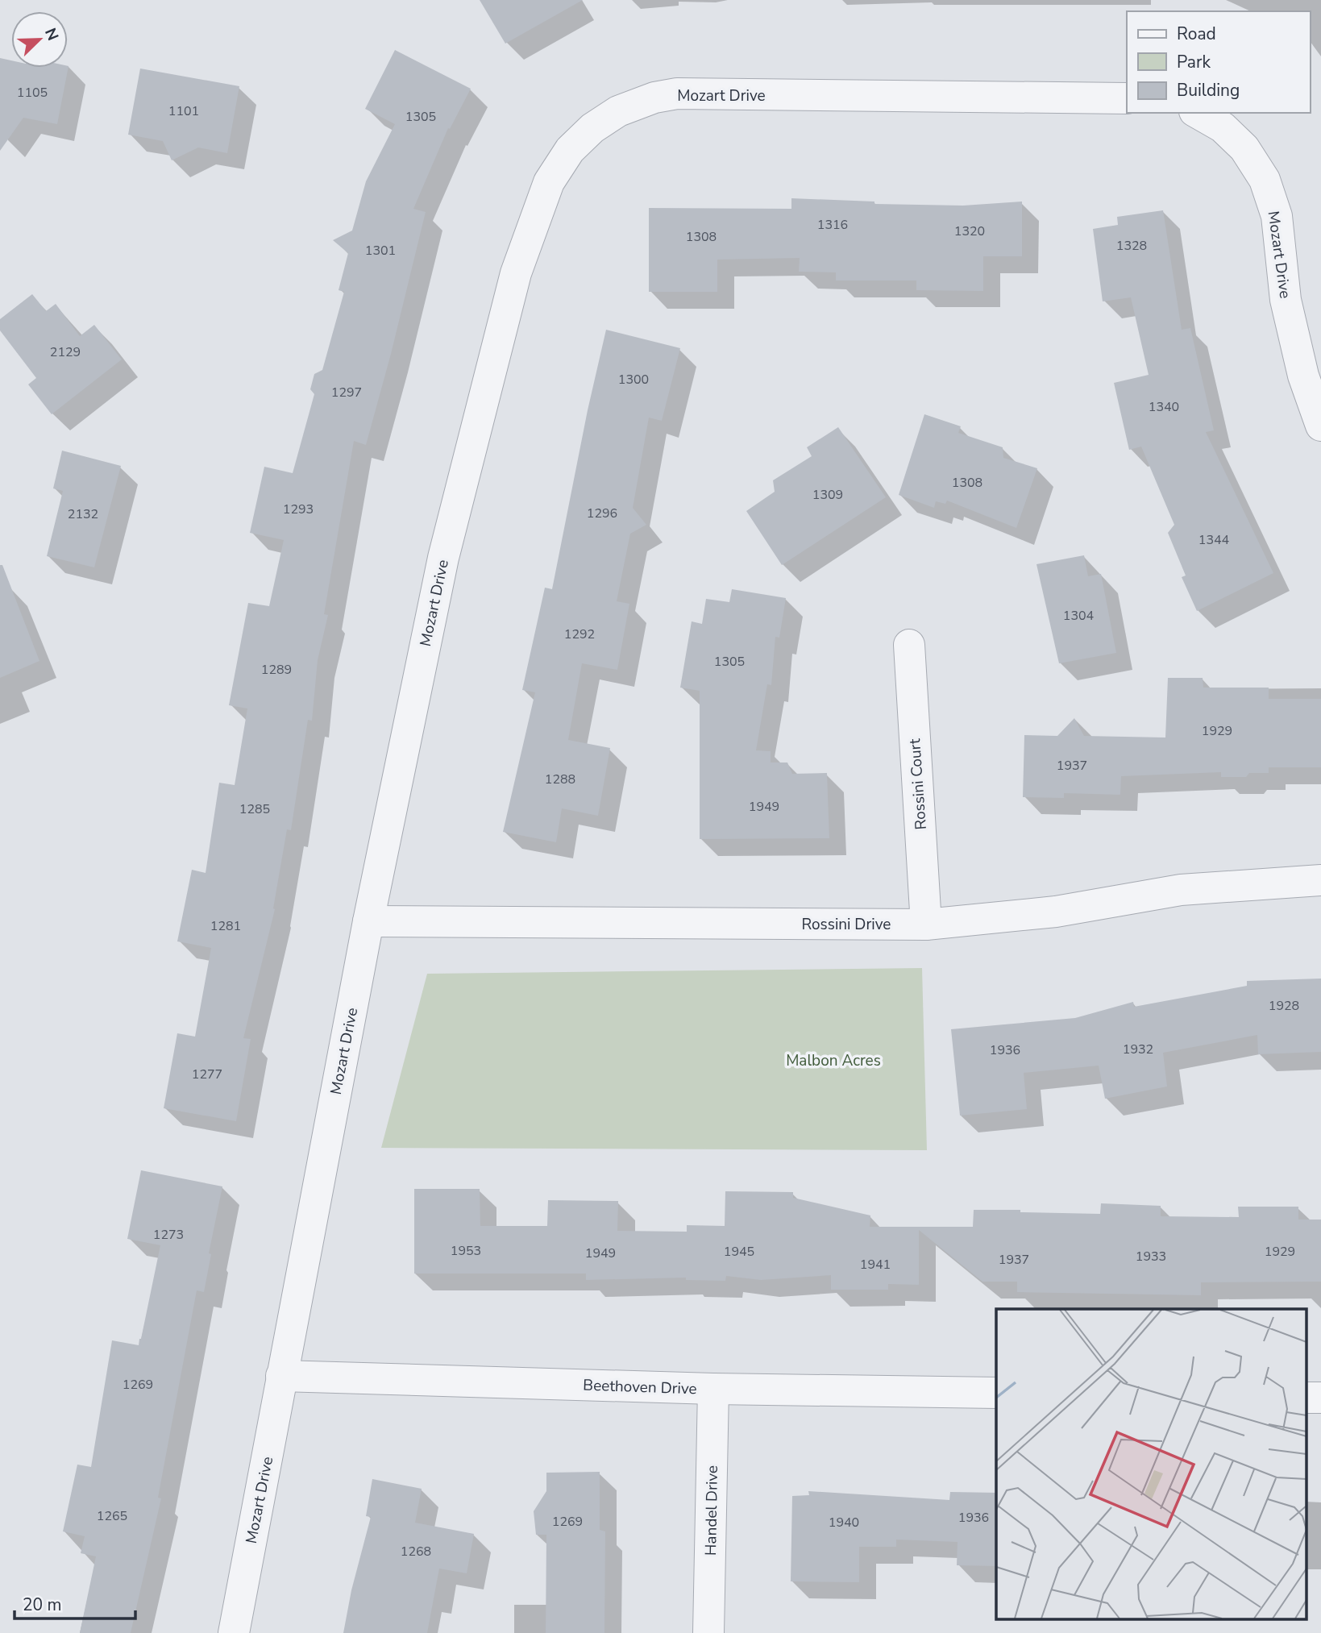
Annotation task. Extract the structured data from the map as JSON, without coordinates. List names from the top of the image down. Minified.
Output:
{"streets":{"street":["Mozart Drive","Rossini Court","Rossini Drive","Beethoven Drive","Handel Drive"]},"crossings":[["Mozart Drive","Rossini Drive"],["Mozart Drive","Beethoven Drive"],["Rossini Court","Rossini Drive"],["Beethoven Drive","Handel Drive"]],"parks":["Malbon Acres"],"house_numbers":["1105","1101","1305","1316","1320","1308","1328","1301","2129","1300","1297","1340","1308","1309","1293","1296","2132","1344","1304","1292","1305","1289","1929","1937","1288","1949","1285","1281","1928","1932","1936","1277","1273","1953","1945","1929","1949","1933","1937","1941","1269","1265","1936","1269","1940","1268"],"legend":["Road","Park","Building"],"scale_bar":"20 m","north":"top right"}
